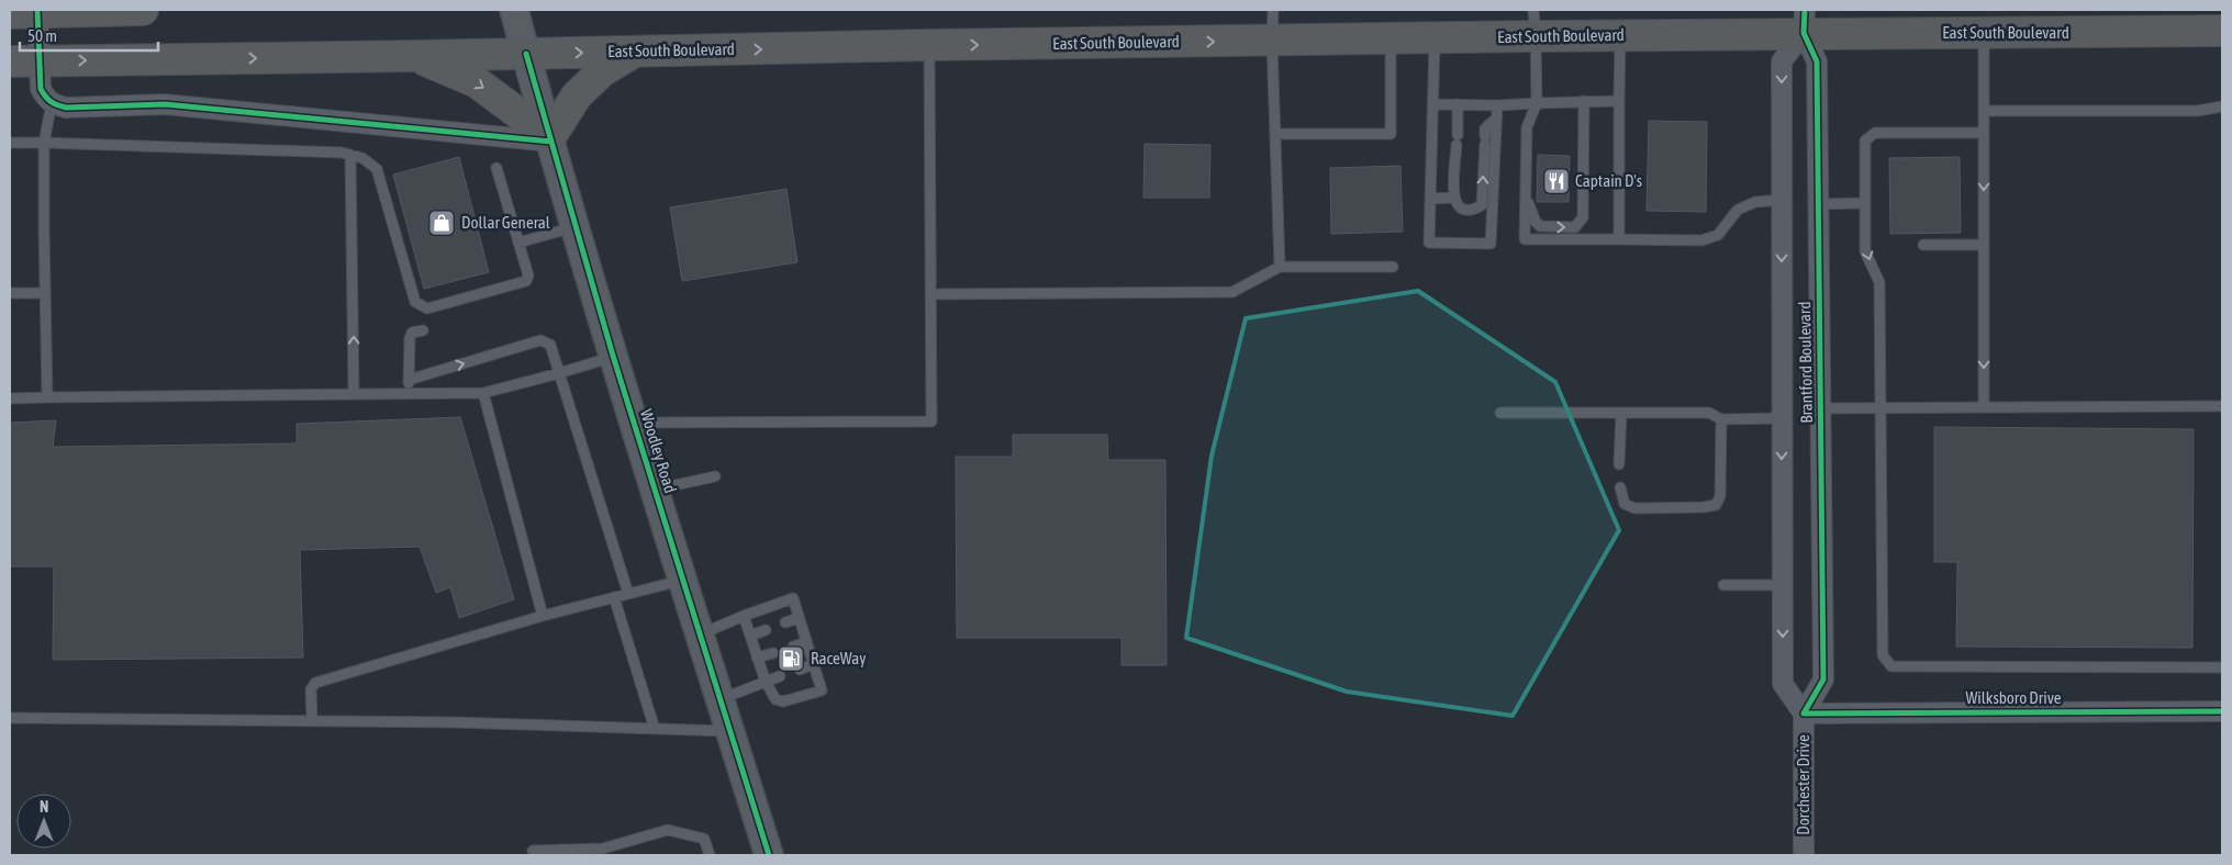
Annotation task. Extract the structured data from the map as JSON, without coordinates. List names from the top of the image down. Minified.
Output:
{"streets":{"highway":["East South Boulevard"],"street":["Brantford Boulevard","Woodley Road","Wilksboro Drive","Dorchester Drive"]},"crossings":[["East South Boulevard","Brantford Boulevard"],["East South Boulevard","Woodley Road"],["Brantford Boulevard","Wilksboro Drive"],["Brantford Boulevard","Dorchester Drive"],["Wilksboro Drive","Dorchester Drive"]],"one_way":["East South Boulevard"],"places":{"restaurant":["Captain D's"],"shop":["Dollar General"],"fuel station":["RaceWay"]},"scale_bar":"50 m","north":"top"}
